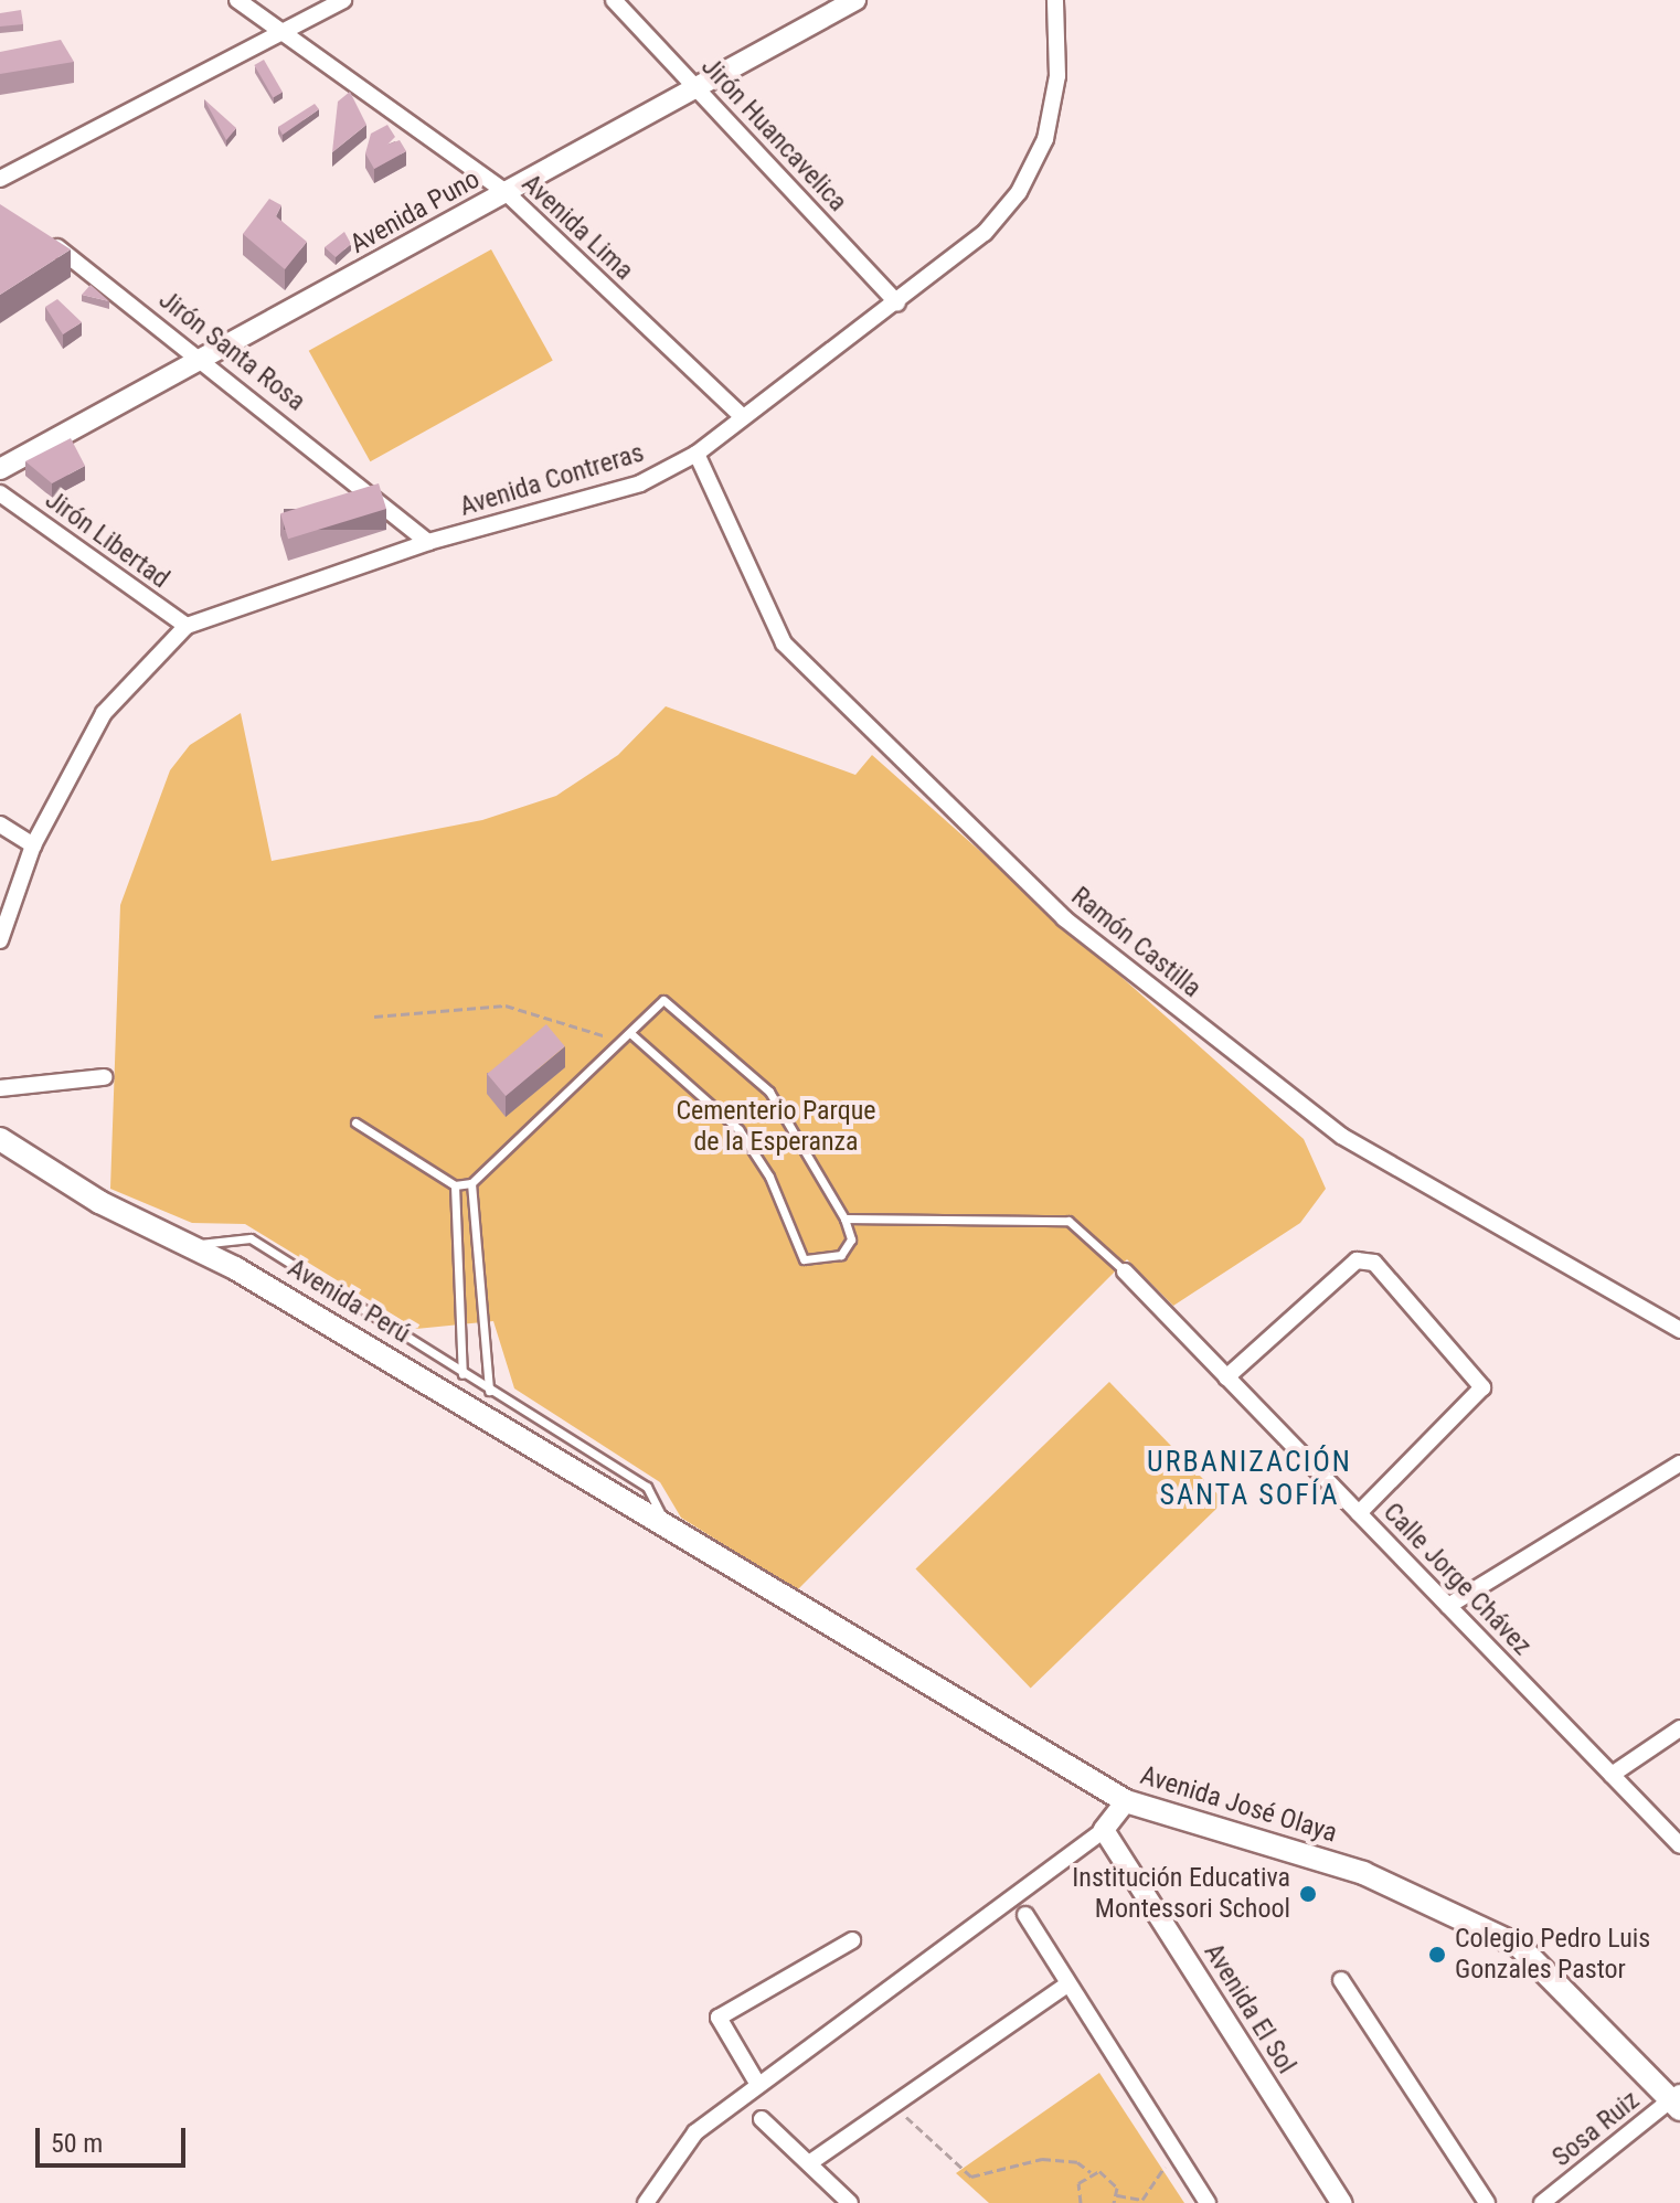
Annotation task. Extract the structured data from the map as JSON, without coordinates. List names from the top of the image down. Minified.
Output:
{"streets":{"main road":["Avenida Perú","Avenida José Olaya"],"street":["Jirón Huancavelica","Avenida Puno","Avenida Lima","Jirón Santa Rosa","Avenida Contreras","Jirón Libertad","Ramón Castilla","Calle Jorge Chávez","Avenida El Sol","Sosa Ruiz"]},"crossings":[["Jirón Huancavelica","Avenida Puno"],["Jirón Huancavelica","Avenida Contreras"],["Avenida Puno","Avenida Lima"],["Avenida Puno","Jirón Santa Rosa"],["Avenida Lima","Avenida Contreras"],["Jirón Santa Rosa","Avenida Contreras"],["Avenida Contreras","Jirón Libertad"],["Avenida Contreras","Ramón Castilla"],["Avenida Perú","Avenida José Olaya"],["Avenida José Olaya","Sosa Ruiz"]],"districts":["URBANIZACIÓN SANTA SOFÍA"],"parks":["Cementerio Parque de la Esperanza"],"places":["Institución Educativa Montessori School","Colegio Pedro Luis Gonzales Pastor"],"scale_bar":"50 m"}
